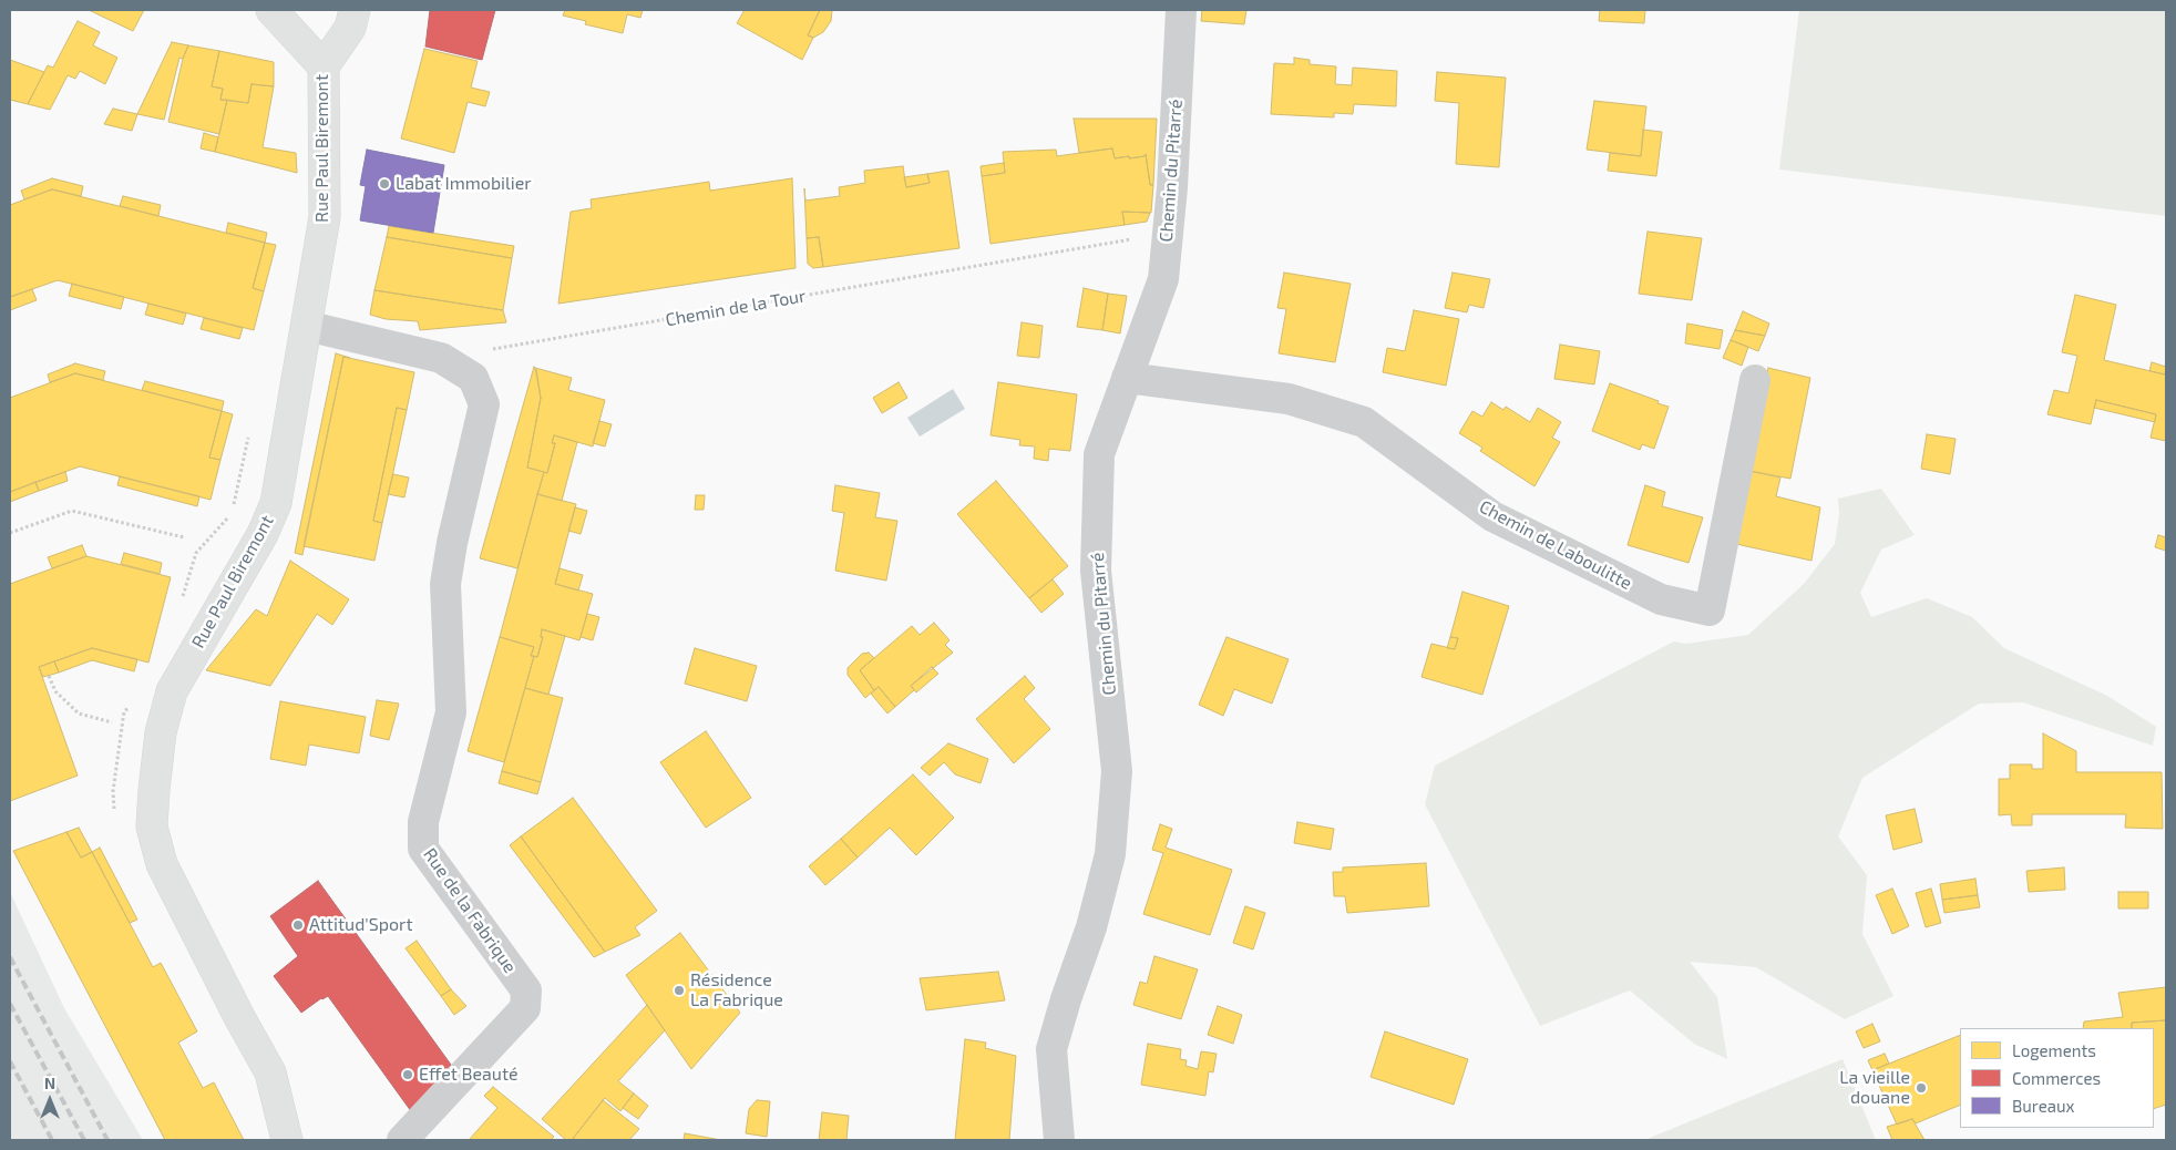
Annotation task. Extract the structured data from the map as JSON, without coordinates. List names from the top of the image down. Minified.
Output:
{"streets":{"street":["Rue Paul Biremont","Chemin du Pitarré","Chemin de Laboulitte","Rue de la Fabrique"],"path":["Chemin de la Tour"]},"crossings":[["Chemin du Pitarré","Chemin de la Tour"],["Chemin du Pitarré","Chemin de Laboulitte"],["Chemin de la Tour","Rue de la Fabrique"]],"places":["Labat Immobilier","Attitud'Sport","Résidence La Fabrique","Effet Beauté","La vieille douane"],"legend":["Logements","Commerces","Bureaux"],"north":"top"}
